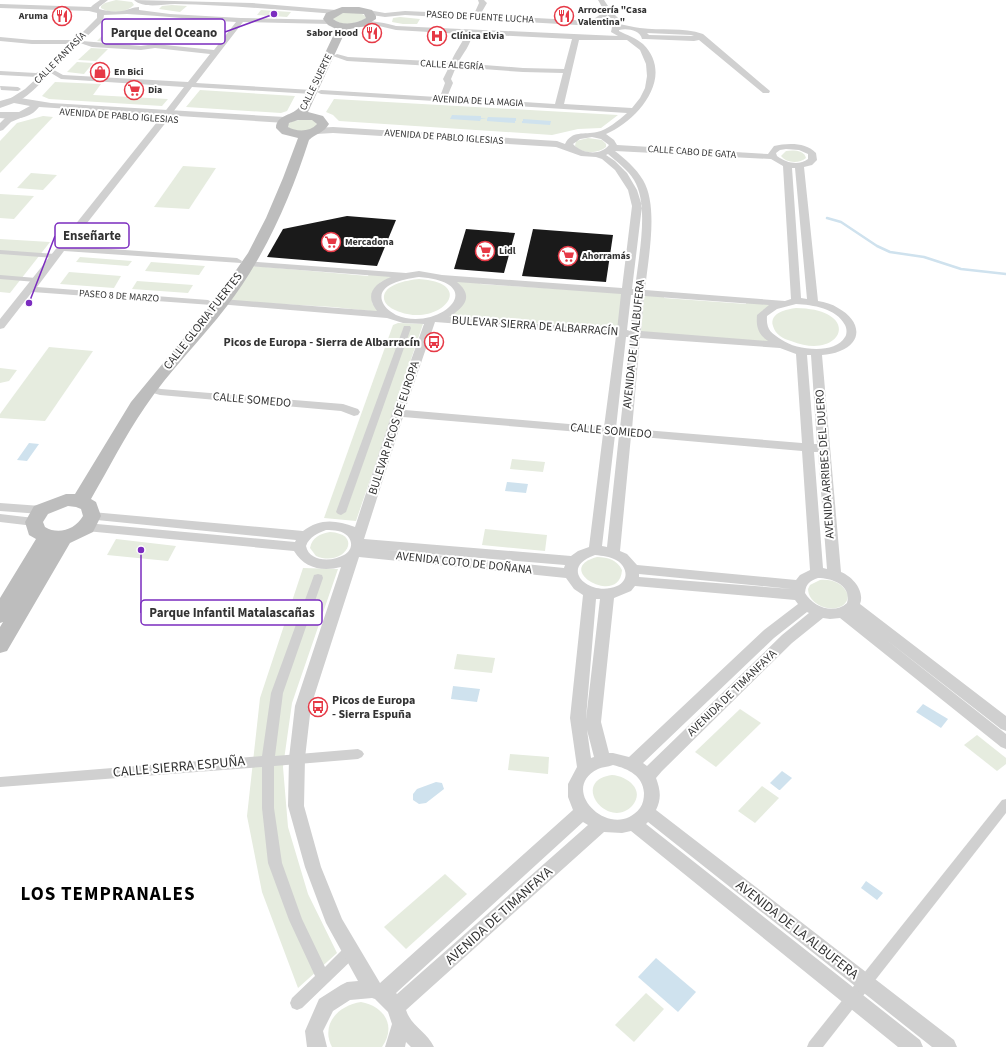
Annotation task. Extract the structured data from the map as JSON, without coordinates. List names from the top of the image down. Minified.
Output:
{"streets":{"main road":["CALLE SUERTE","CALLE GLORIA FUERTES"],"street":["PASEO DE FUENTE LUCHA","CALLE FANTASÍA","CALLE ALEGRÍA","AVENIDA DE LA MAGIA","AVENIDA DE PABLO IGLESIAS","CALLE CABO DE GATA","PASEO 8 DE MARZO","BULEVAR SIERRA DE ALBARRACÍN","AVENIDA DE LA ALBUFERA","CALLE SOMEDO","BULEVAR PICOS DE EUROPA","CALLE SOMIEDO","AVENIDA ARRIBES DEL DUERO","AVENIDA COTO DE DOÑANA","AVENIDA DE TIMANFAYA","CALLE SIERRA ESPUÑA"]},"crossings":[["PASEO DE FUENTE LUCHA","CALLE SUERTE"],["CALLE FANTASÍA","AVENIDA DE LA MAGIA"],["CALLE FANTASÍA","AVENIDA DE PABLO IGLESIAS"],["CALLE ALEGRÍA","CALLE SUERTE"],["CALLE SUERTE","AVENIDA DE LA MAGIA"],["CALLE SUERTE","AVENIDA DE PABLO IGLESIAS"],["CALLE SUERTE","CALLE GLORIA FUERTES"],["AVENIDA DE PABLO IGLESIAS","CALLE GLORIA FUERTES"],["AVENIDA DE PABLO IGLESIAS","AVENIDA DE LA ALBUFERA"],["CALLE CABO DE GATA","AVENIDA DE LA ALBUFERA"],["PASEO 8 DE MARZO","CALLE GLORIA FUERTES"],["CALLE GLORIA FUERTES","CALLE SOMEDO"],["BULEVAR SIERRA DE ALBARRACÍN","AVENIDA DE LA ALBUFERA"],["BULEVAR SIERRA DE ALBARRACÍN","BULEVAR PICOS DE EUROPA"],["AVENIDA DE LA ALBUFERA","CALLE SOMIEDO"],["AVENIDA DE LA ALBUFERA","AVENIDA COTO DE DOÑANA"],["AVENIDA DE LA ALBUFERA","AVENIDA DE TIMANFAYA"],["BULEVAR PICOS DE EUROPA","CALLE SOMIEDO"],["BULEVAR PICOS DE EUROPA","AVENIDA COTO DE DOÑANA"],["BULEVAR PICOS DE EUROPA","AVENIDA DE TIMANFAYA"],["BULEVAR PICOS DE EUROPA","CALLE SIERRA ESPUÑA"],["CALLE SOMIEDO","AVENIDA ARRIBES DEL DUERO"],["AVENIDA ARRIBES DEL DUERO","AVENIDA DE TIMANFAYA"]],"districts":["LOS TEMPRANALES"],"places":{"other":["Parque del Oceano","Enseñarte","Parque Infantil Matalascañas"],"restaurant":["Aruma","Arrocería \"Casa Valentina\"","Sabor Hood"],"hospital":["Clínica Elvia"],"shop":["En Bici"],"supermarket":["Dia","Mercadona","Lidl","Ahorramás"],"bus stop":["Picos de Europa - Sierra de Albarracín","Picos de Europa - Sierra Espuña"]}}
